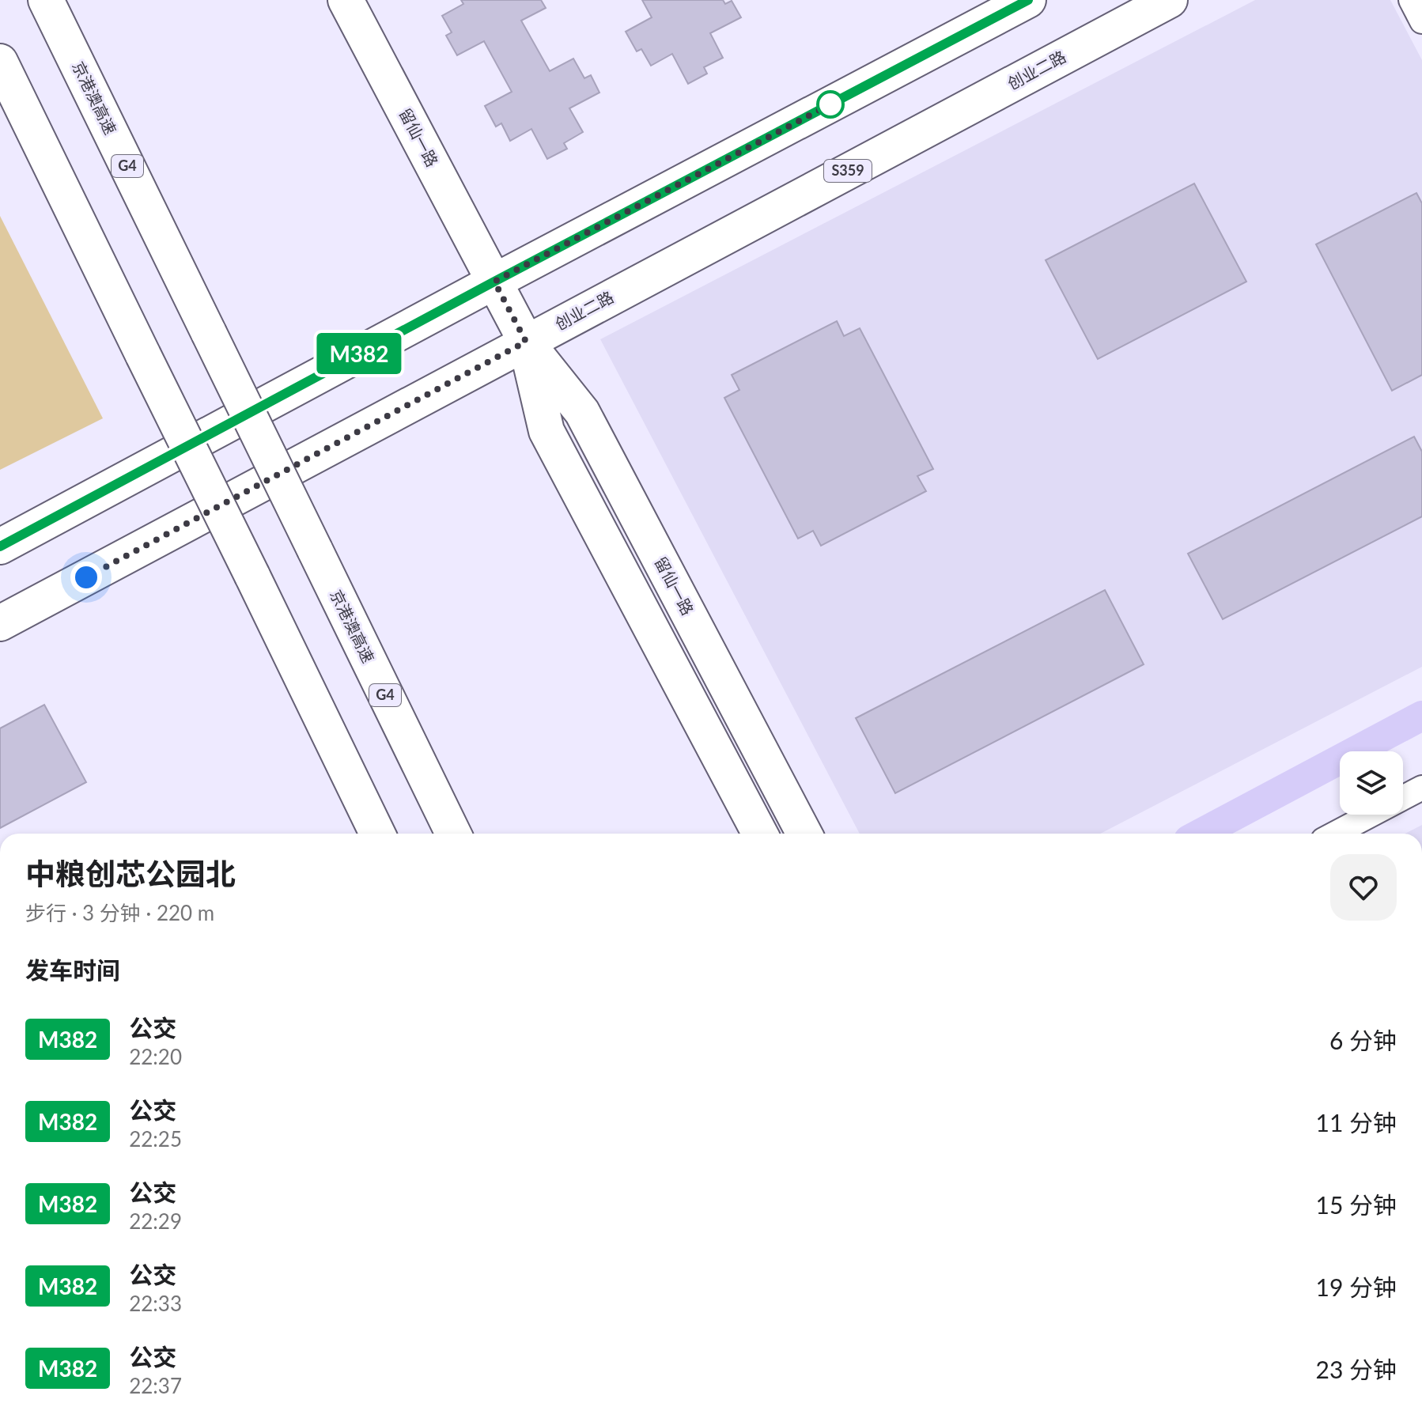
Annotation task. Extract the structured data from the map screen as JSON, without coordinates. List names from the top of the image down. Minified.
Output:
{"streets":{"main road":["创业二路","京港澳高速","留仙一路","G4","S359"]},"crossings":[["创业二路","留仙一路"]],"lines":["bus line M382"],"page":{"on_map":"M382","heading":[["中粮创芯公园北","步行 · 3 分钟 · 220 m"],"发车时间"],"list":[{"mark":"M382","name":"公交","note":"22:20","value":"6 分钟"},{"mark":"M382","name":"公交","note":"22:25","value":"11 分钟"},{"mark":"M382","name":"公交","note":"22:29","value":"15 分钟"},{"mark":"M382","name":"公交","note":"22:33","value":"19 分钟"},{"mark":"M382","name":"公交","note":"22:37","value":"23 分钟"}]}}
